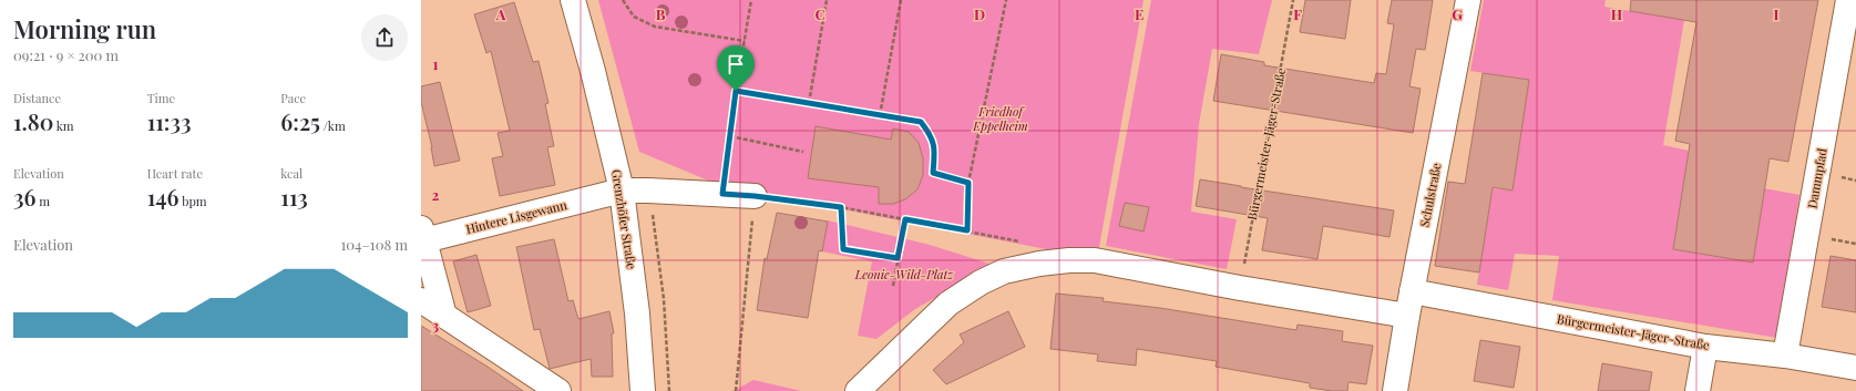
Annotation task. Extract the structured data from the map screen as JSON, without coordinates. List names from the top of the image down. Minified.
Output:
{"streets":{"street":["Bürgermeister-Jäger-Straße","Dammpfad","Schulstraße","Hintere Lisgewann","Grenzhöfer Straße"]},"crossings":[["Bürgermeister-Jäger-Straße","Dammpfad"],["Bürgermeister-Jäger-Straße","Schulstraße"],["Hintere Lisgewann","Grenzhöfer Straße"]],"parks":["Friedhof Eppelheim","Leonie-Wild-Platz"],"page":{"heading":["Morning run","09:21 · 9 × 200 m"],"stats":[["Distance","1.80 km"],["Time","11:33"],["Pace","6:25 /km"],["Elevation","36 m"],["Heart rate","146 bpm"],["kcal","113"]],"chart":["Elevation","104–108 m"]},"grid":{"columns":["A","B","C","D","E","F","G","H","I"],"rows":["1","2","3"]}}
